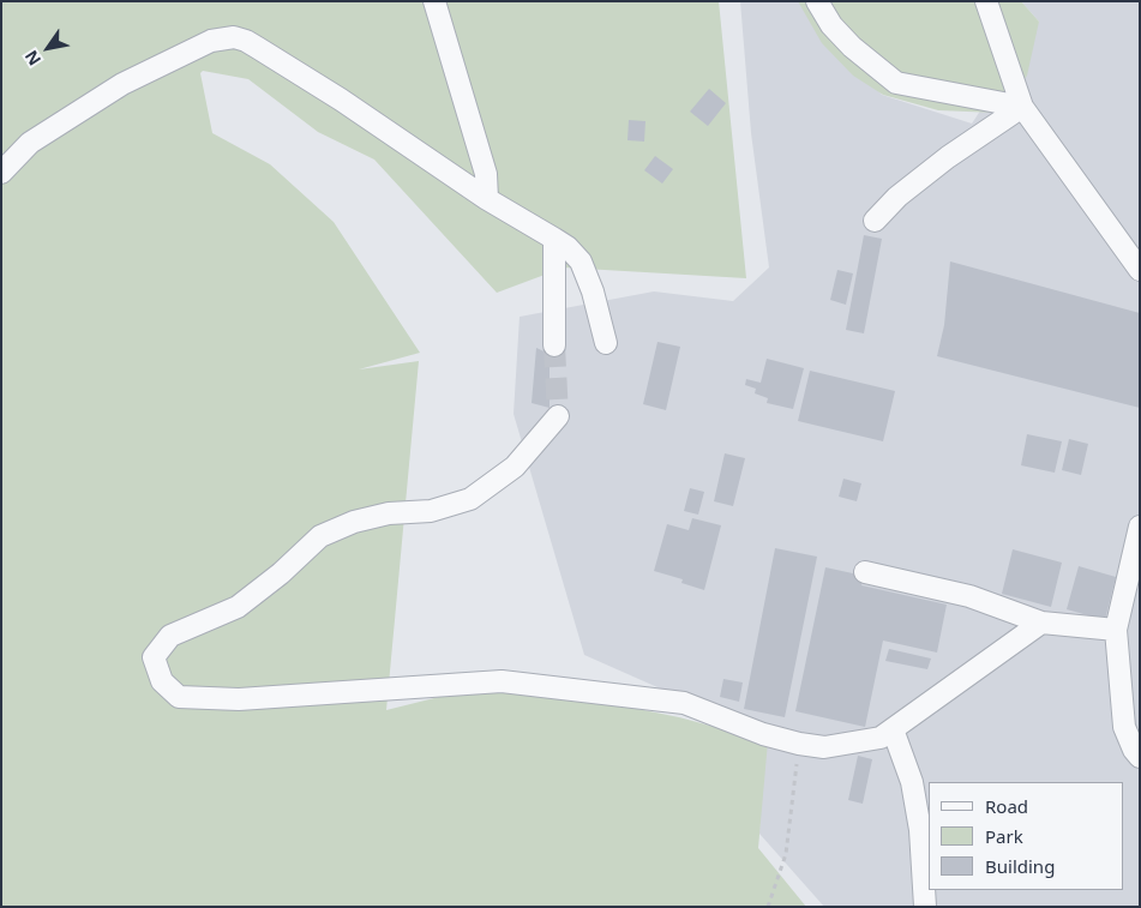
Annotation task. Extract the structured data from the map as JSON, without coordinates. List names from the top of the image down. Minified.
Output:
{"legend":["Road","Park","Building"],"north":"bottom left"}
